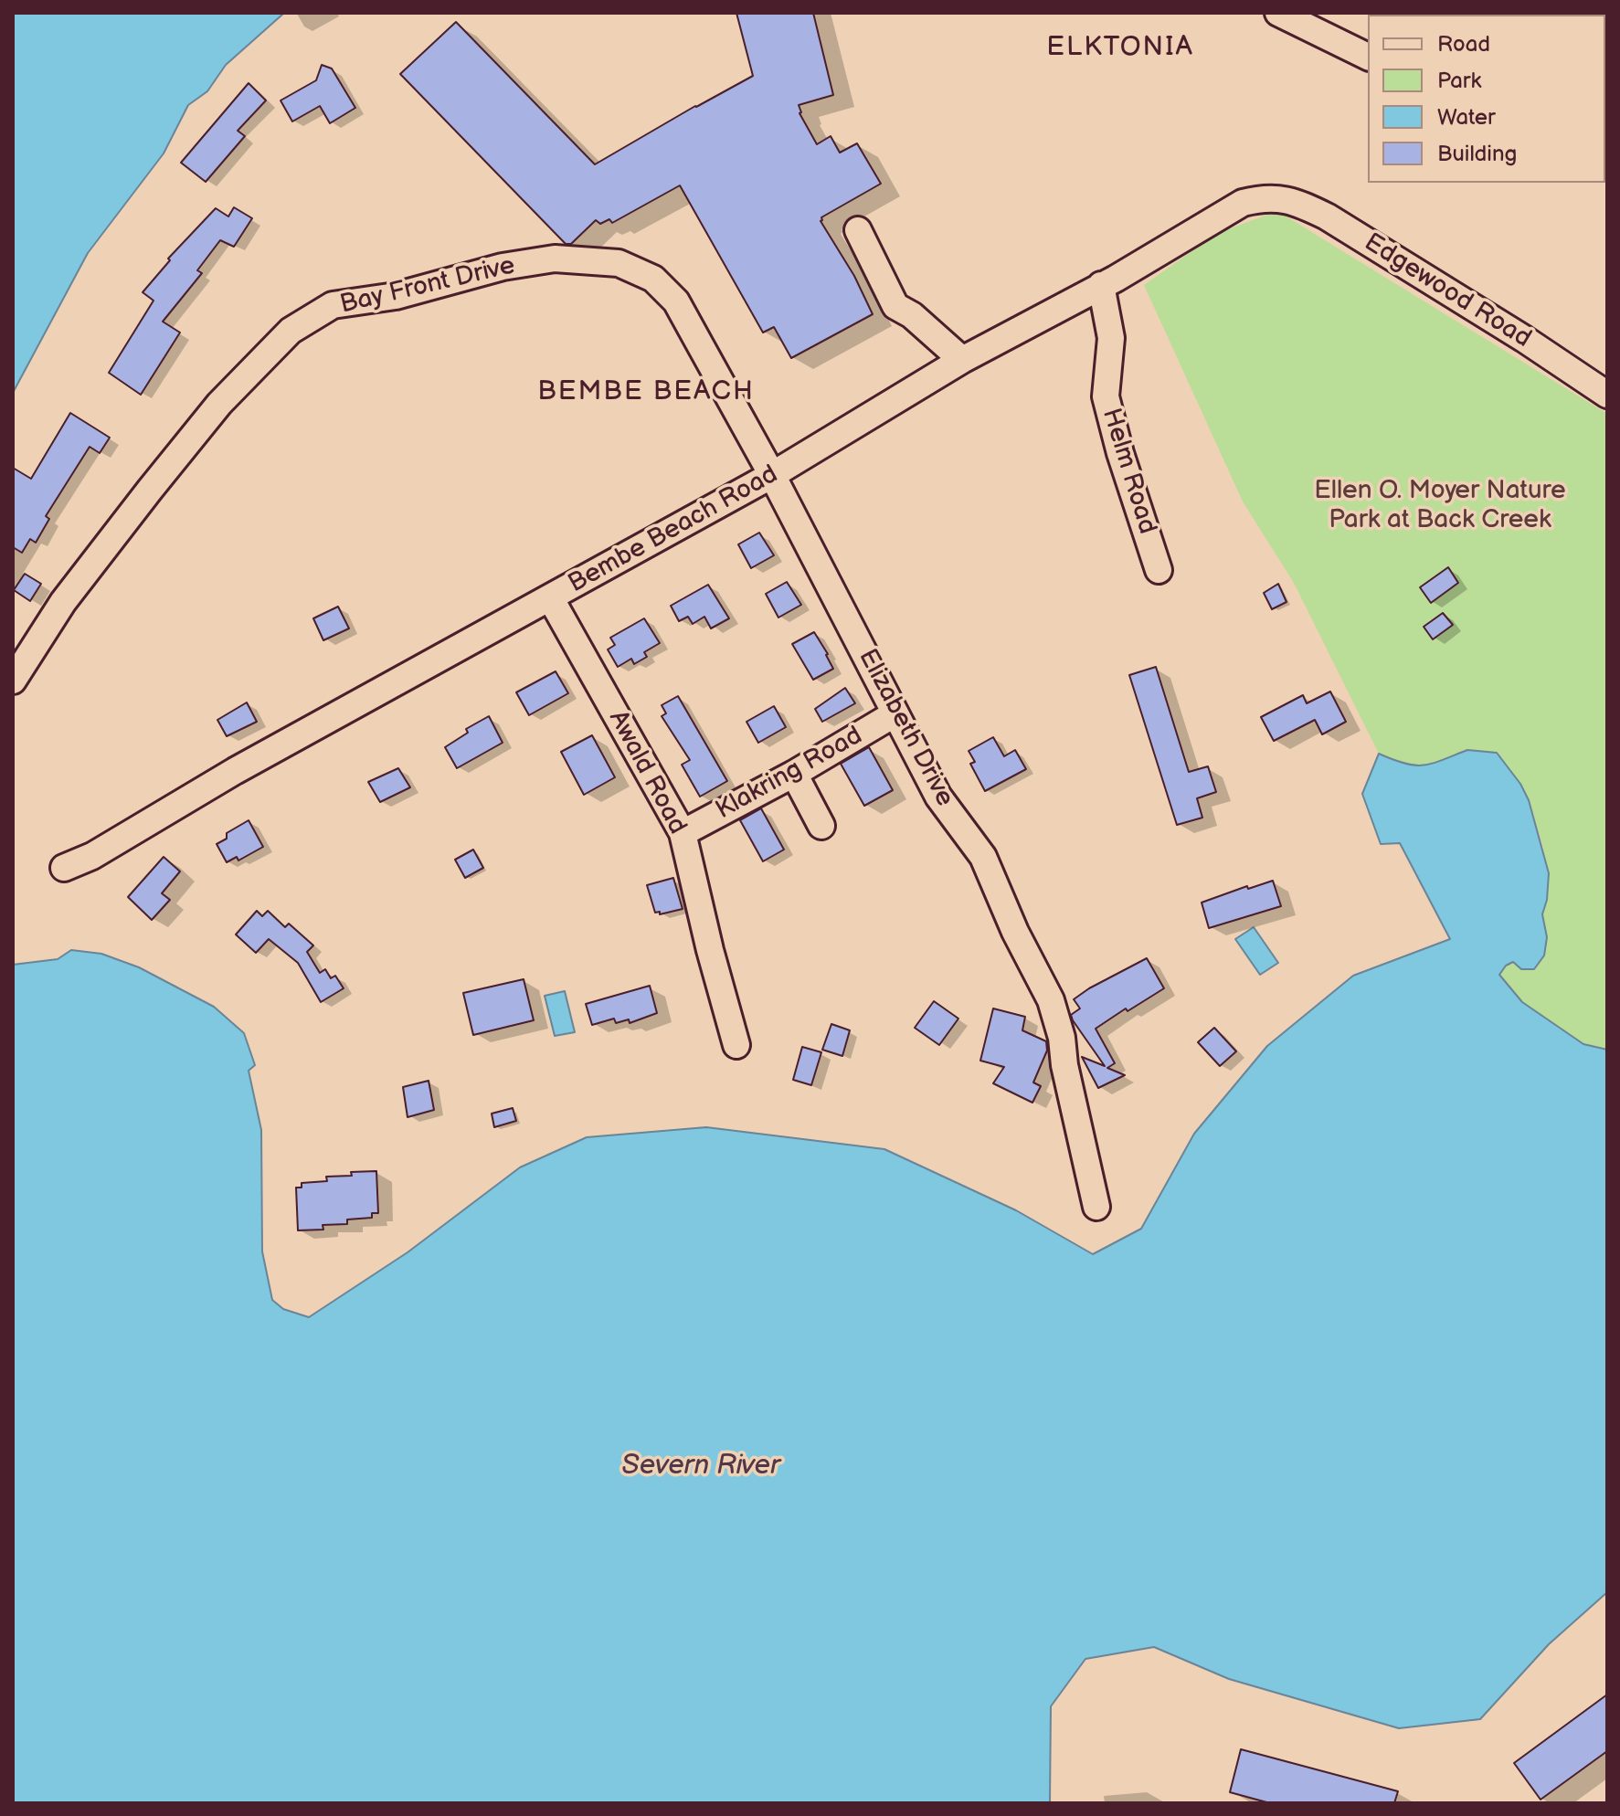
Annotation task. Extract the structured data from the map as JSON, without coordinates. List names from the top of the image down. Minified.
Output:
{"streets":{"street":["Bay Front Drive","Edgewood Road","Helm Road","Bembe Beach Road","Elizabeth Drive","Awald Road","Klakring Road"]},"crossings":[["Bay Front Drive","Bembe Beach Road"],["Bay Front Drive","Elizabeth Drive"],["Edgewood Road","Bembe Beach Road"],["Helm Road","Bembe Beach Road"],["Bembe Beach Road","Elizabeth Drive"],["Bembe Beach Road","Awald Road"],["Elizabeth Drive","Klakring Road"],["Awald Road","Klakring Road"]],"districts":["ELKTONIA","BEMBE BEACH"],"water":["Severn River"],"parks":["Ellen O. Moyer Nature Park at Back Creek"],"legend":["Road","Park","Water","Building"]}
